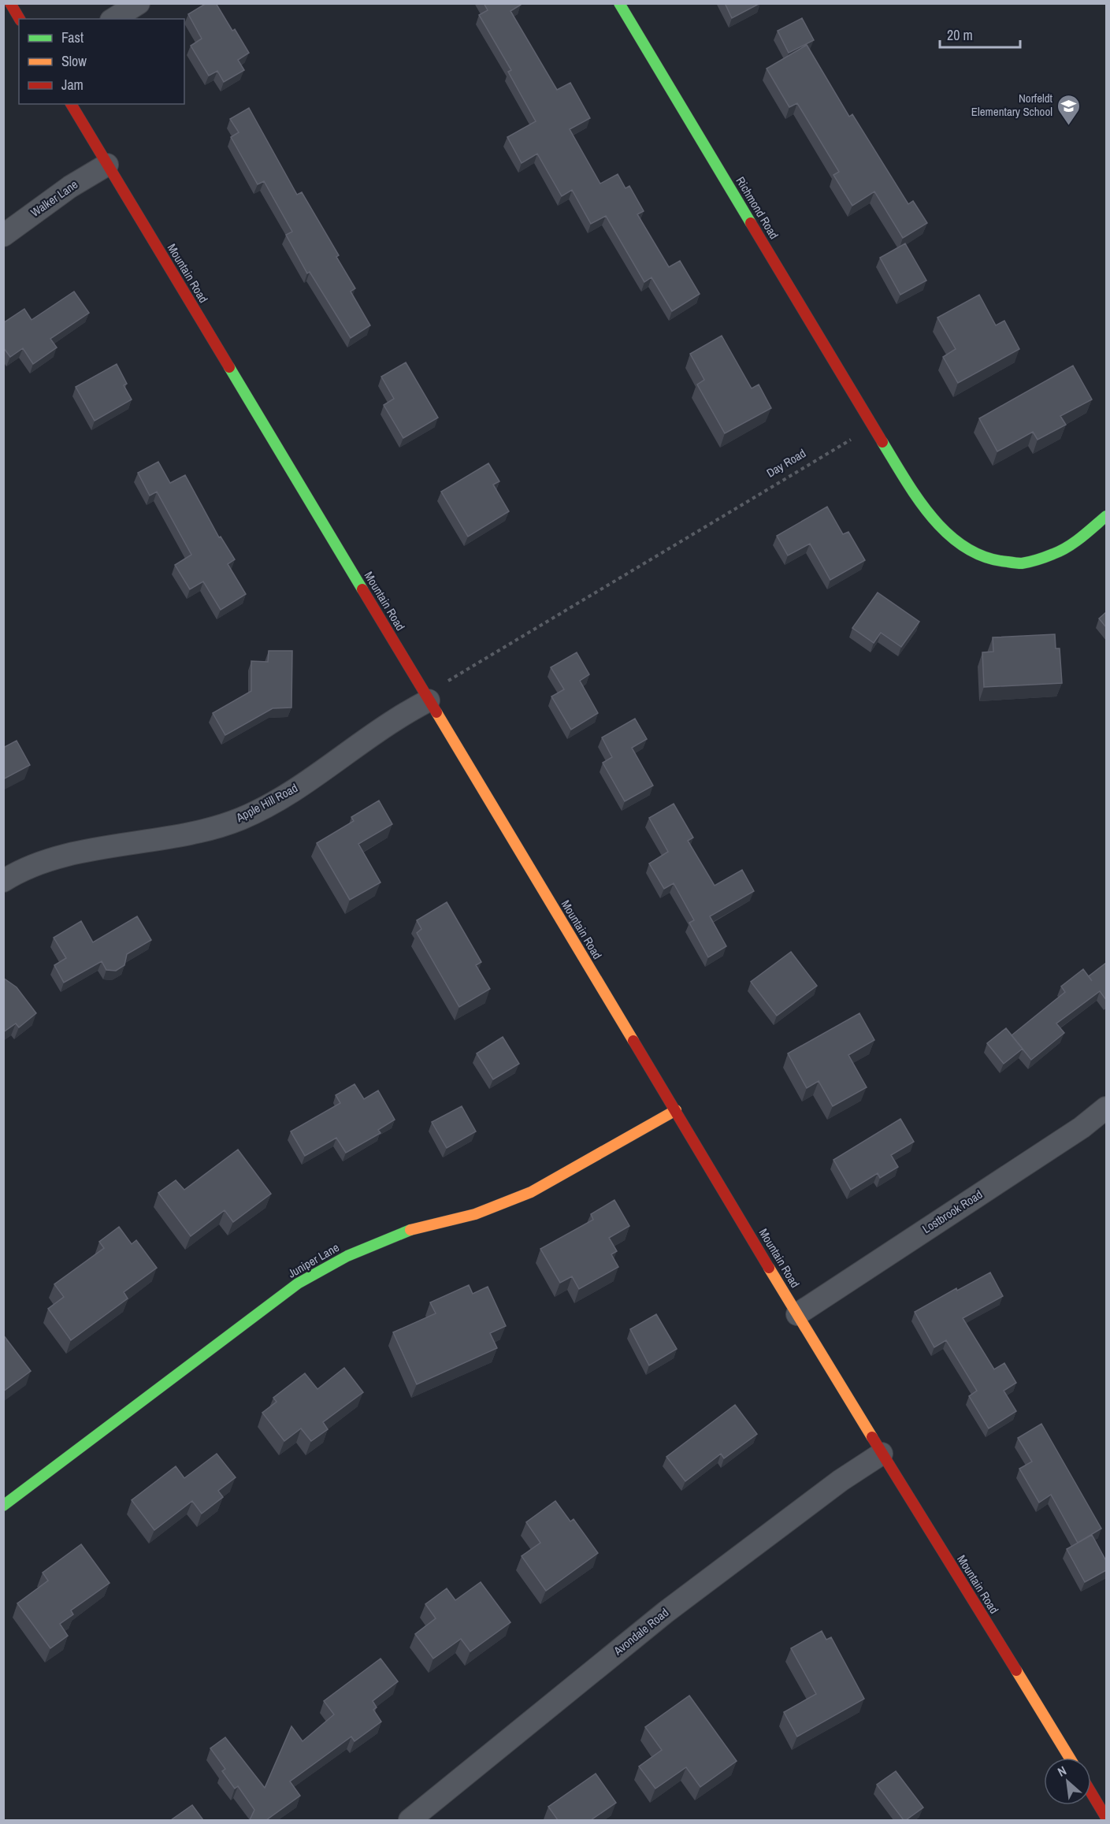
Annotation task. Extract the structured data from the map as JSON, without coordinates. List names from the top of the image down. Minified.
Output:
{"streets":{"main road":["Richmond Road","Mountain Road","Juniper Lane"],"street":["Walker Lane","Apple Hill Road","Lostbrook Road","Avondale Road"],"path":["Day Road"]},"crossings":[["Walker Lane","Mountain Road"],["Richmond Road","Day Road"],["Mountain Road","Apple Hill Road"],["Mountain Road","Lostbrook Road"],["Mountain Road","Juniper Lane"],["Mountain Road","Avondale Road"]],"places":{"school or university":["Norfeldt Elementary School"]},"legend":["Fast","Slow","Jam"],"scale_bar":"20 m","north":"top left"}
